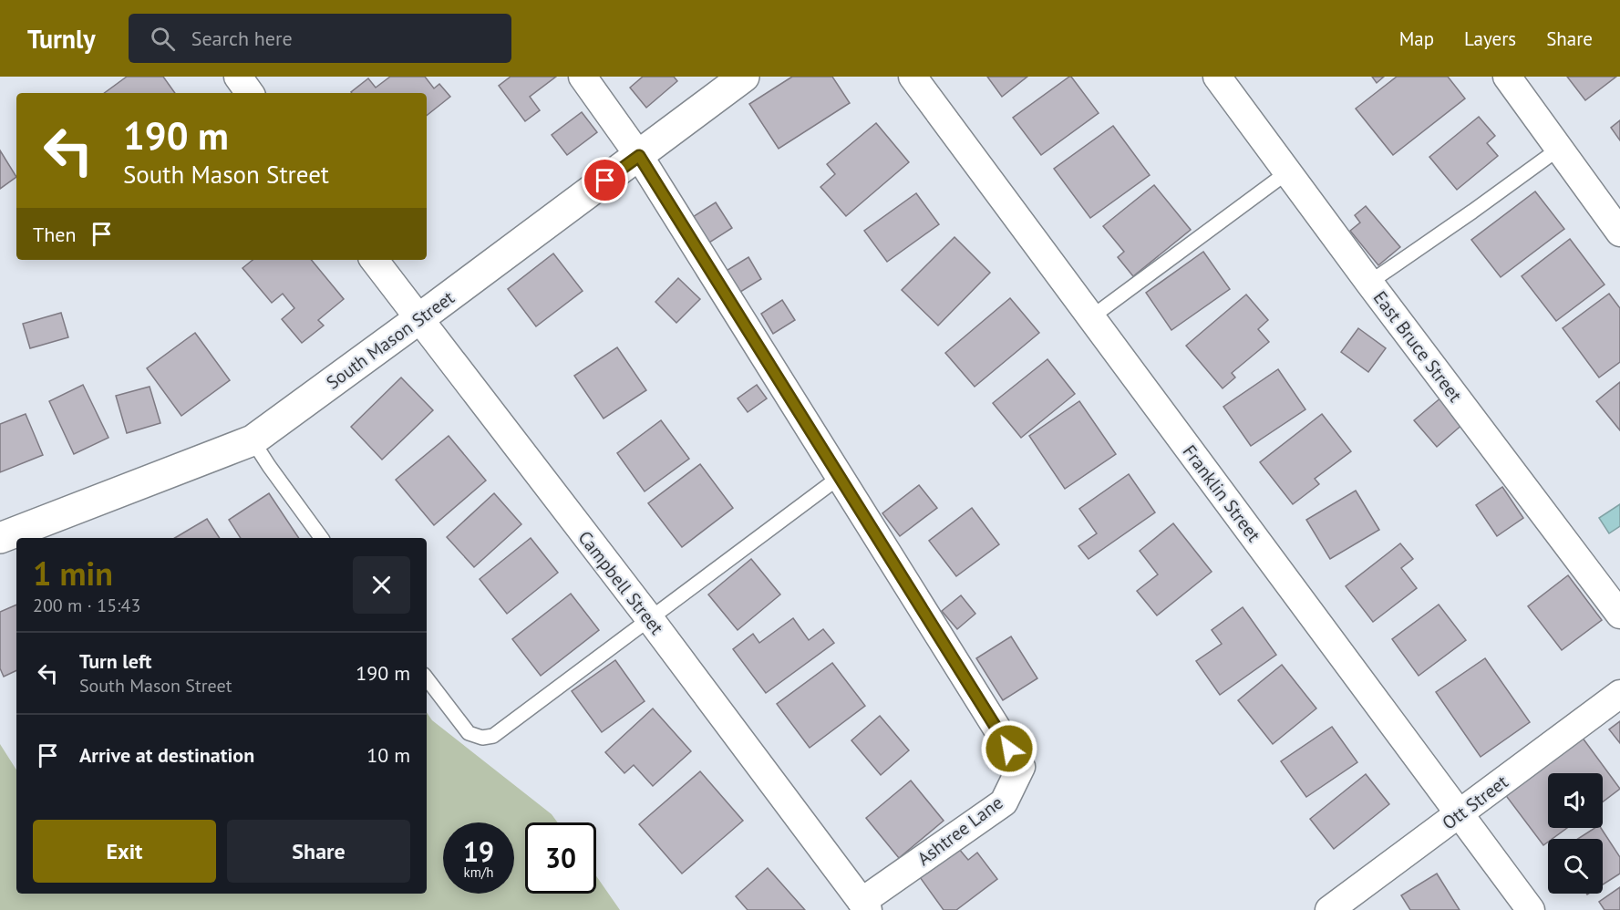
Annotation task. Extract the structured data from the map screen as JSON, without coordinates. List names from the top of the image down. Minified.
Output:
{"streets":{"main road":["South Mason Street"],"street":["East Bruce Street","Franklin Street","Campbell Street","Ott Street","Ashtree Lane"]},"crossings":[["South Mason Street","Campbell Street"],["South Mason Street","Ashtree Lane"],["Franklin Street","Ott Street"],["Campbell Street","Ashtree Lane"]],"page":{"header":"Turnly","search":"Search here","nav":["Map","Layers","Share"],"turn":["190 m","South Mason Street"],"then":"Then","heading":["1 min","200 m · 15:43"],"list":[{"name":"Turn left","note":"South Mason Street","value":"190 m"},{"name":"Arrive at destination","value":"10 m"}],"buttons":["Exit","Share"],"speed":"19 km/h","limit":"30"}}
